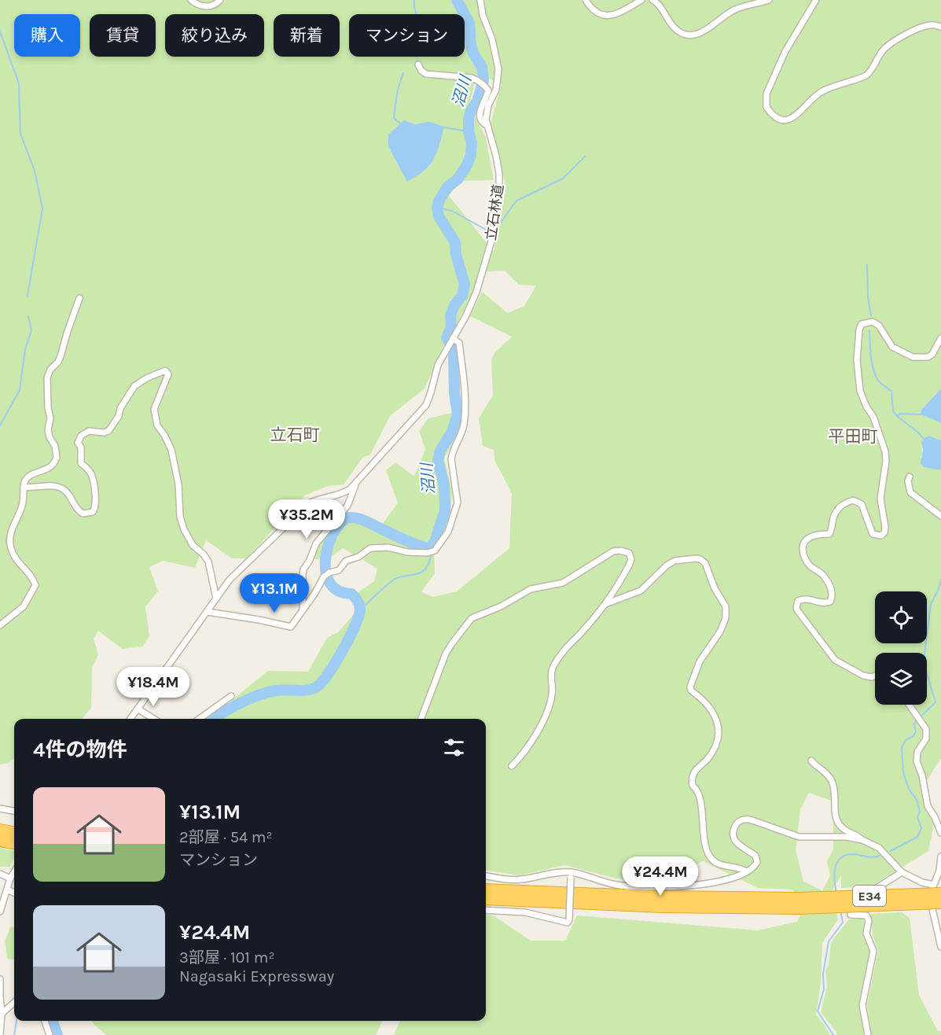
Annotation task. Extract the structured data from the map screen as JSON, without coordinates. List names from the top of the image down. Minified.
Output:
{"streets":{"highway":["E34"],"street":["立石林道"]},"districts":["立石町","平田町"],"water":["沼川"],"page":{"chip":["購入","賃貸","絞り込み","新着","マンション"],"price":["¥35.2M","¥13.1M","¥18.4M","¥24.4M"],"heading":"4件の物件","list":[{"name":"¥13.1M","note":"2部屋 · 54 m² · マンション"},{"name":"¥24.4M","note":"3部屋 · 101 m² · Nagasaki Expressway"}]}}
